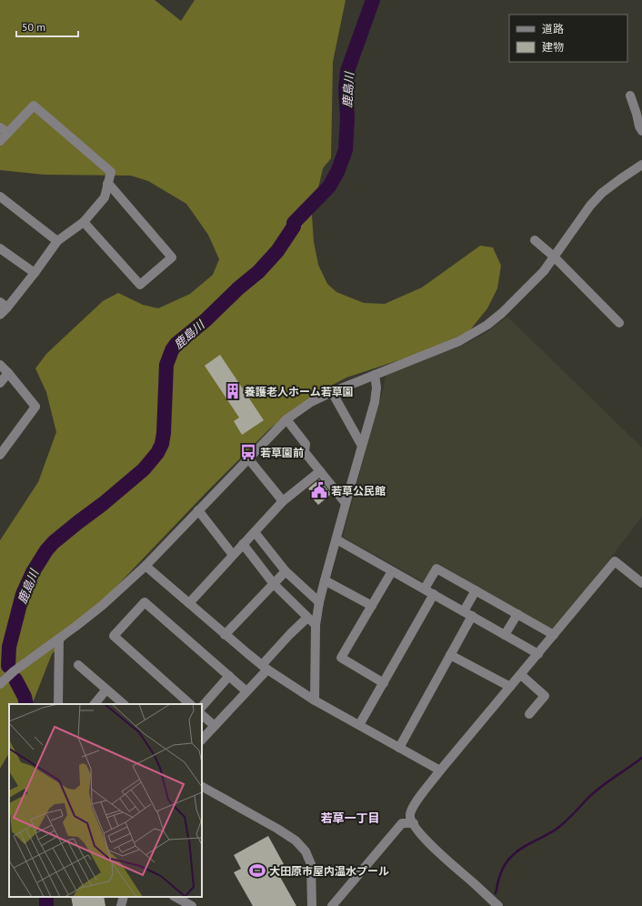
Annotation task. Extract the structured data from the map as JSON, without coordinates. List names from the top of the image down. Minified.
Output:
{"districts":["若草一丁目"],"water":["鹿島川"],"places":{"building":["養護老人ホーム若草園"],"bus stop":["若草園前"],"public building":["若草公民館"],"sports":["大田原市屋内温水プール"]},"legend":["道路","建物"],"scale_bar":"50 m"}
